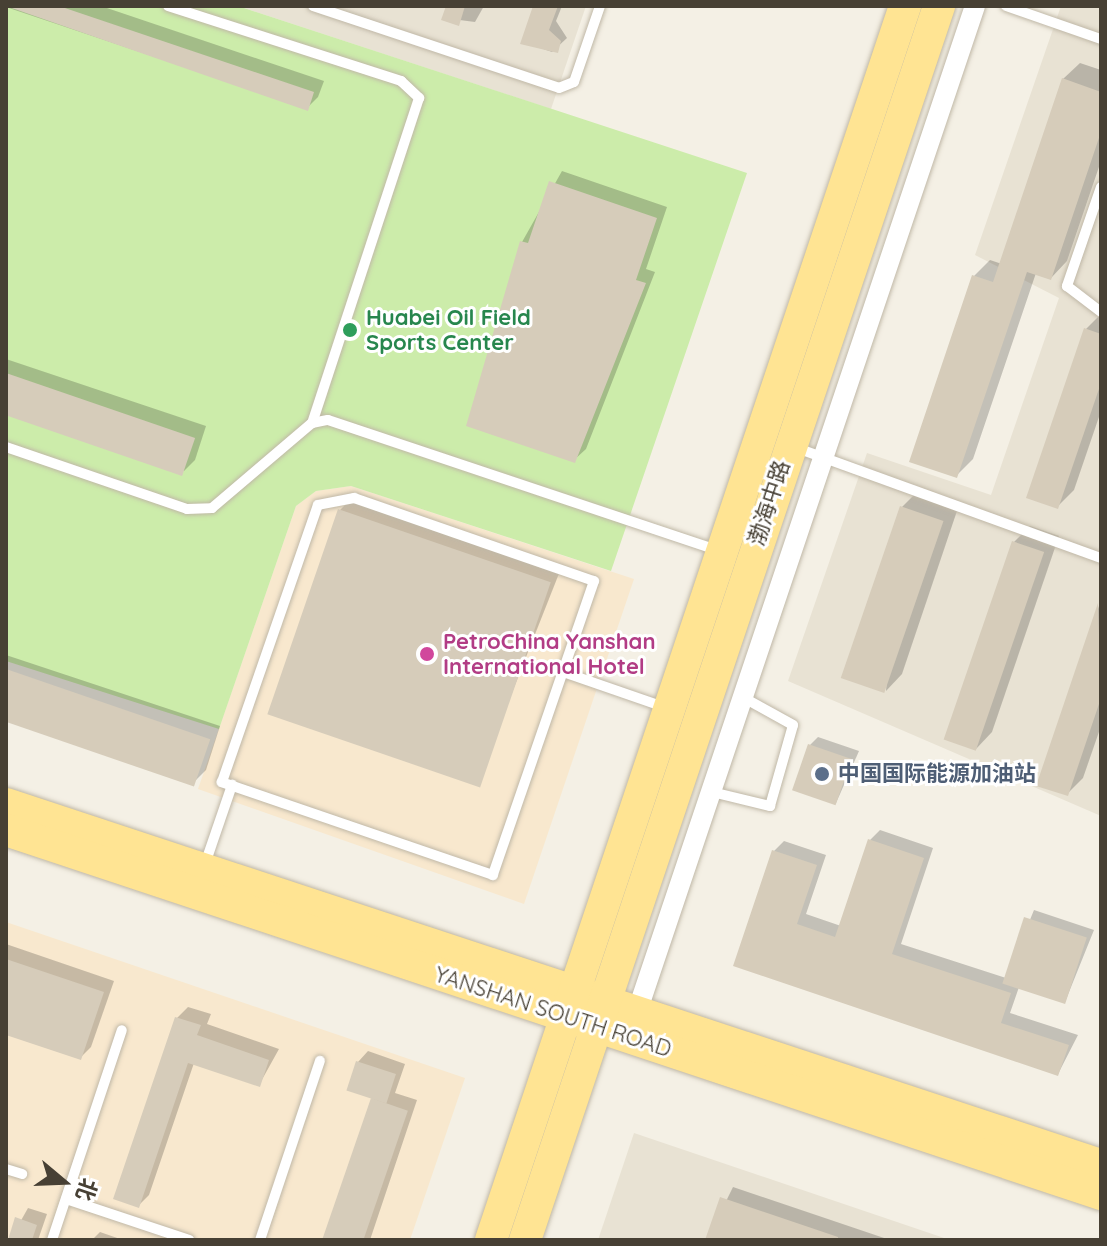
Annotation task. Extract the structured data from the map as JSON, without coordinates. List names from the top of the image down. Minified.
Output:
{"streets":{"main road":["渤海中路","YANSHAN SOUTH ROAD"]},"crossings":[["渤海中路","YANSHAN SOUTH ROAD"]],"places":["Huabei Oil Field Sports Center","PetroChina Yanshan International Hotel","中国国际能源加油站"],"north":"right"}
